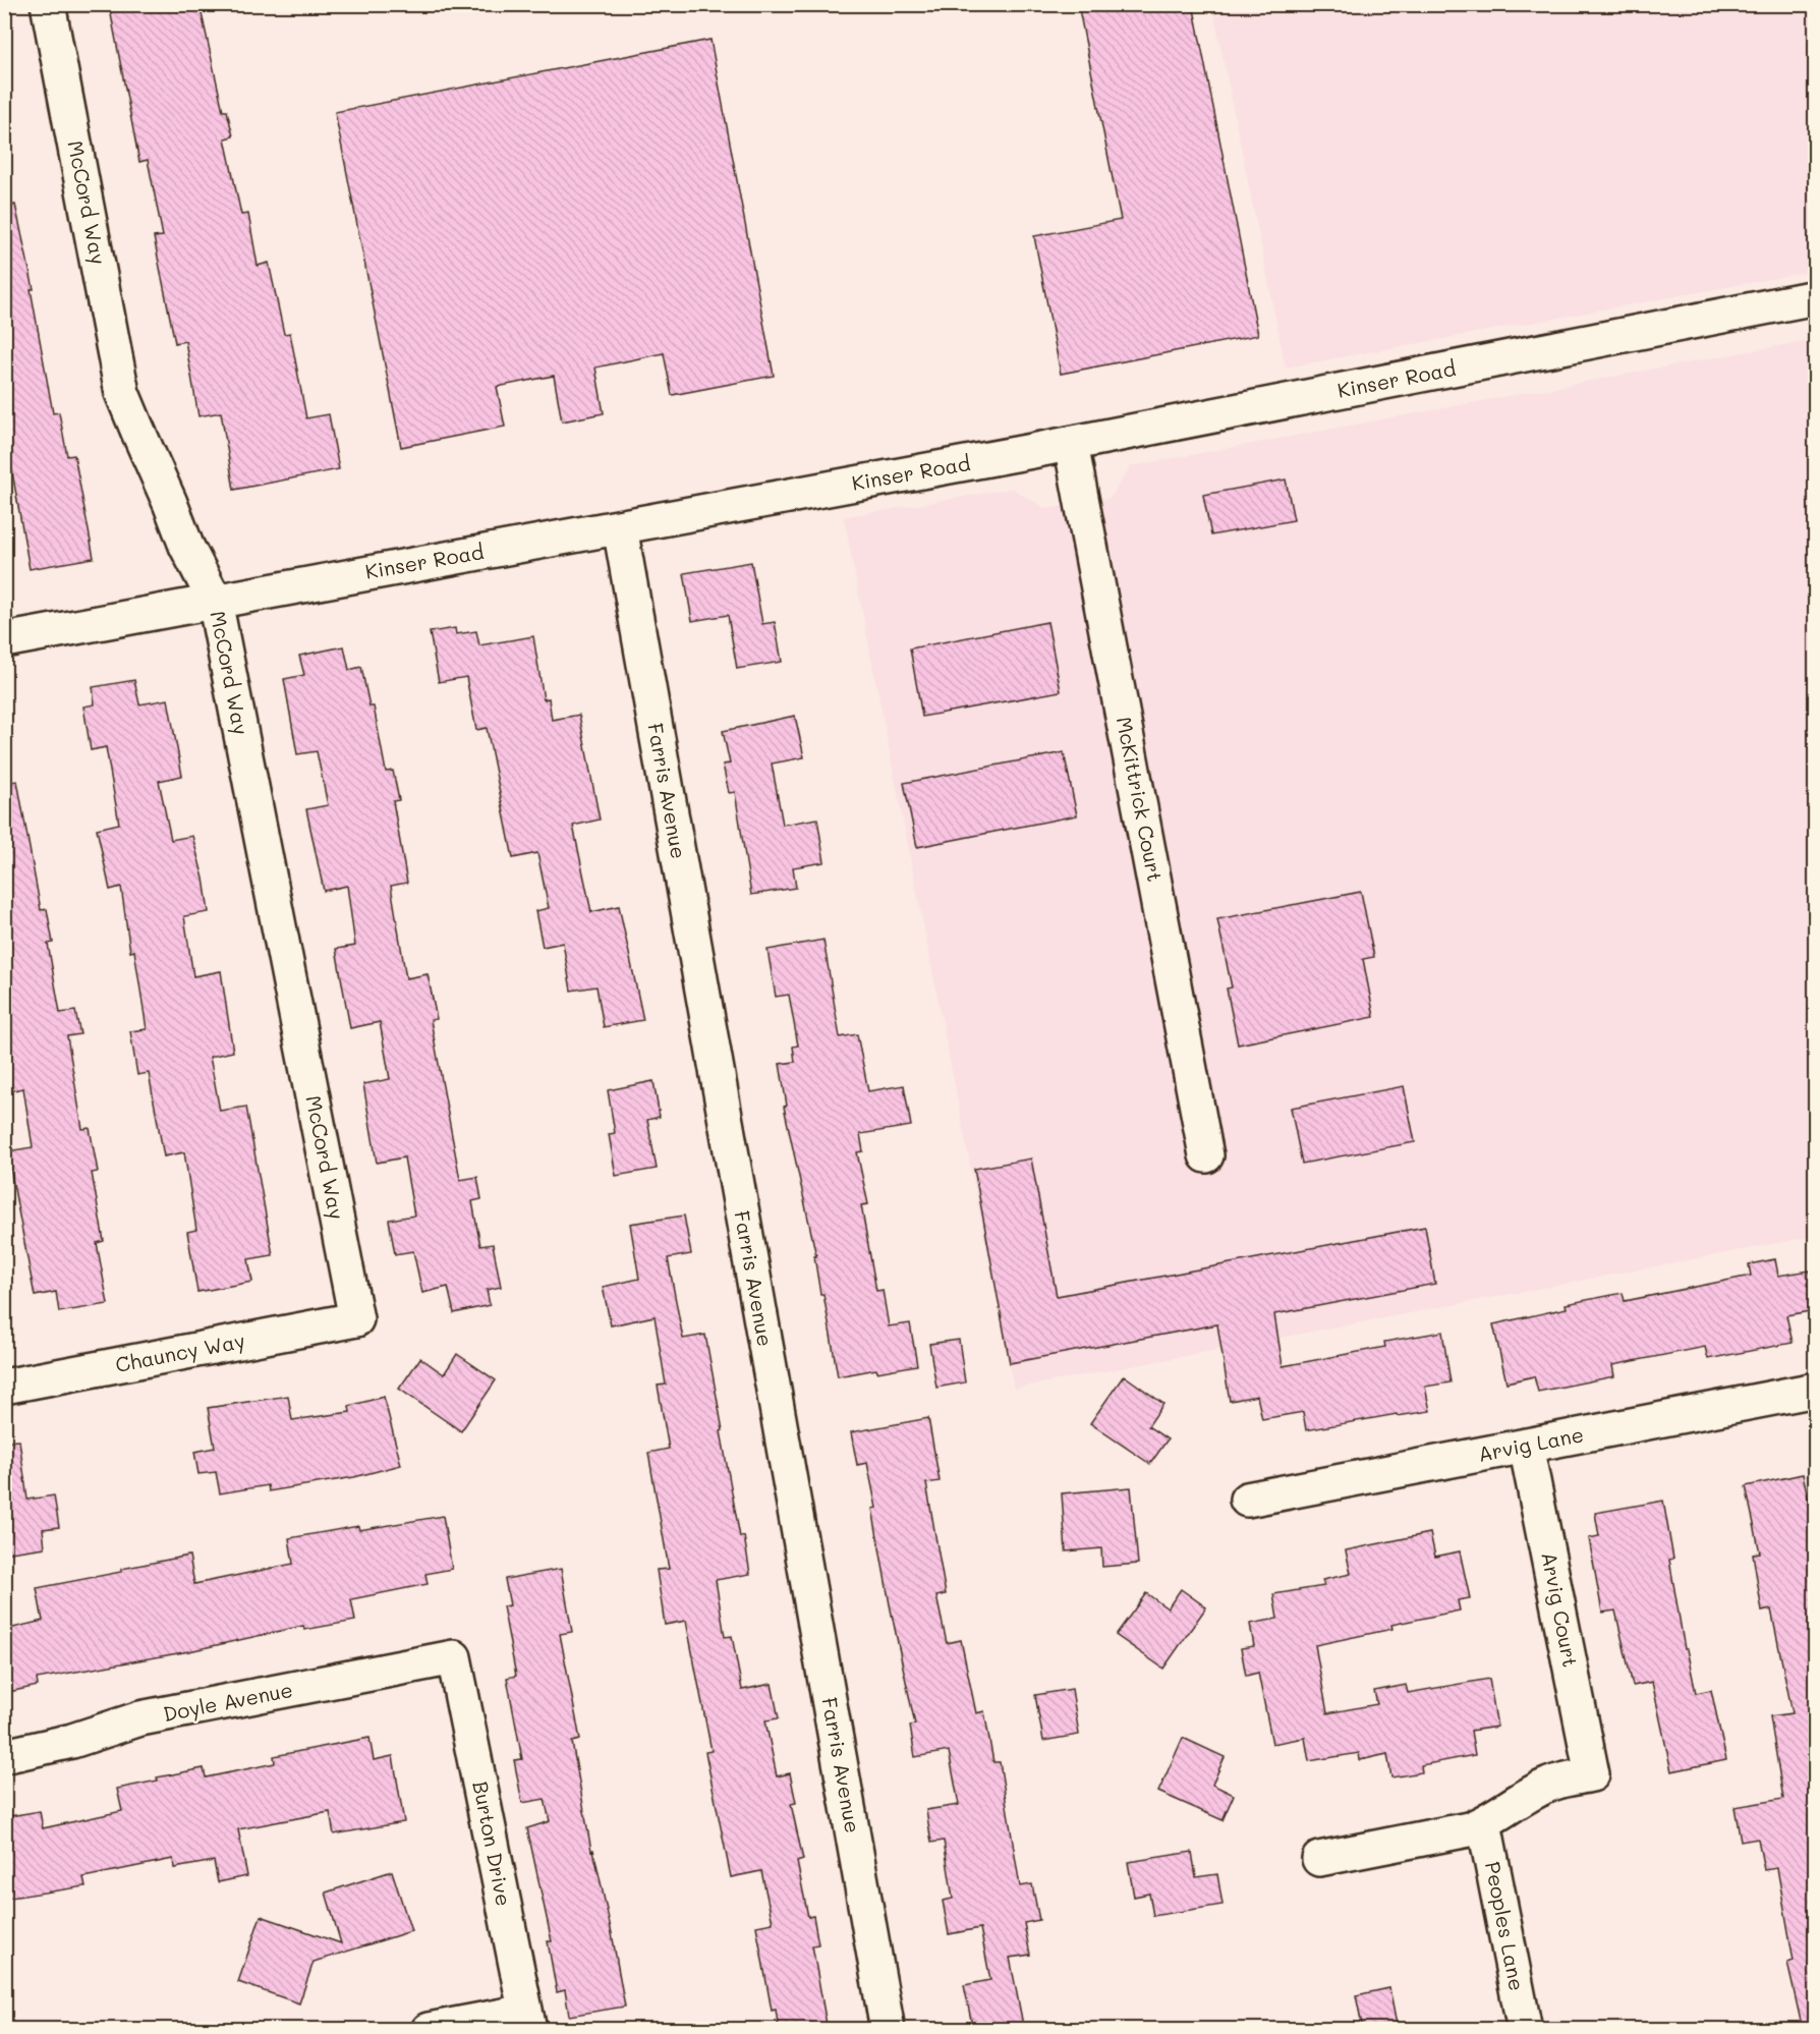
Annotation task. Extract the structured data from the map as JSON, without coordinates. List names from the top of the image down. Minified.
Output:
{"streets":{"street":["McCord Way","Kinser Road","Farris Avenue","McKittrick Court","Chauncy Way","Arvig Lane","Arvig Court","Doyle Avenue","Burton Drive","Peoples Lane"]},"crossings":[["McCord Way","Kinser Road"],["McCord Way","Chauncy Way"],["Kinser Road","Farris Avenue"],["Kinser Road","McKittrick Court"],["Arvig Lane","Arvig Court"],["Arvig Court","Peoples Lane"],["Doyle Avenue","Burton Drive"]]}
